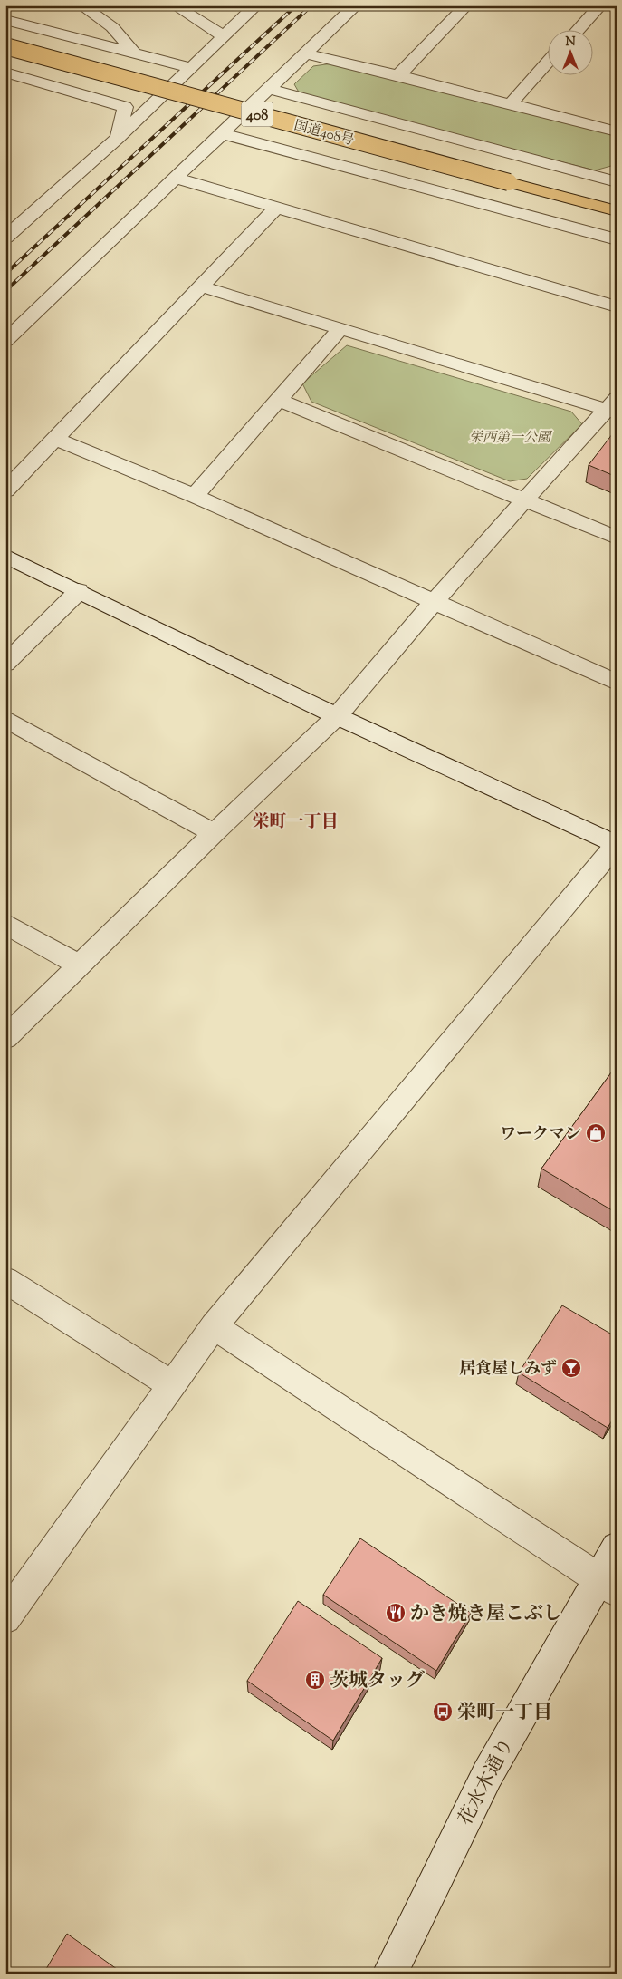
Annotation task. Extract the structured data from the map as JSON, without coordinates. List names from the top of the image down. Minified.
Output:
{"streets":{"highway":["408","国道408号"],"street":["花水木通り"]},"districts":["栄町一丁目"],"parks":["栄西第一公園"],"places":{"shop":["ワークマン"],"bar":["居食屋しみず"],"restaurant":["かき焼き屋こぶし"],"building":["茨城タッグ"],"bus stop":["栄町一丁目"]},"north":"top"}
